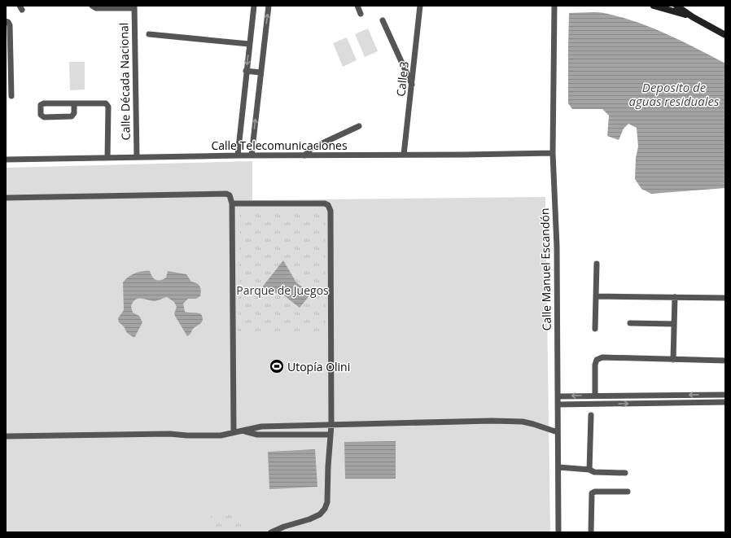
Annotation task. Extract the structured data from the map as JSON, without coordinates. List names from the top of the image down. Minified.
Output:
{"streets":{"street":["Calle 3","Calle Década Nacional","Calle Telecomunicaciones","Calle Manuel Escandón"]},"crossings":[["Calle 3","Calle Telecomunicaciones"],["Calle Década Nacional","Calle Telecomunicaciones"],["Calle Telecomunicaciones","Calle Manuel Escandón"]],"water":["Deposito de aguas residuales"],"parks":["Parque de Juegos"],"places":{"sports":["Utopía Olini"]}}
